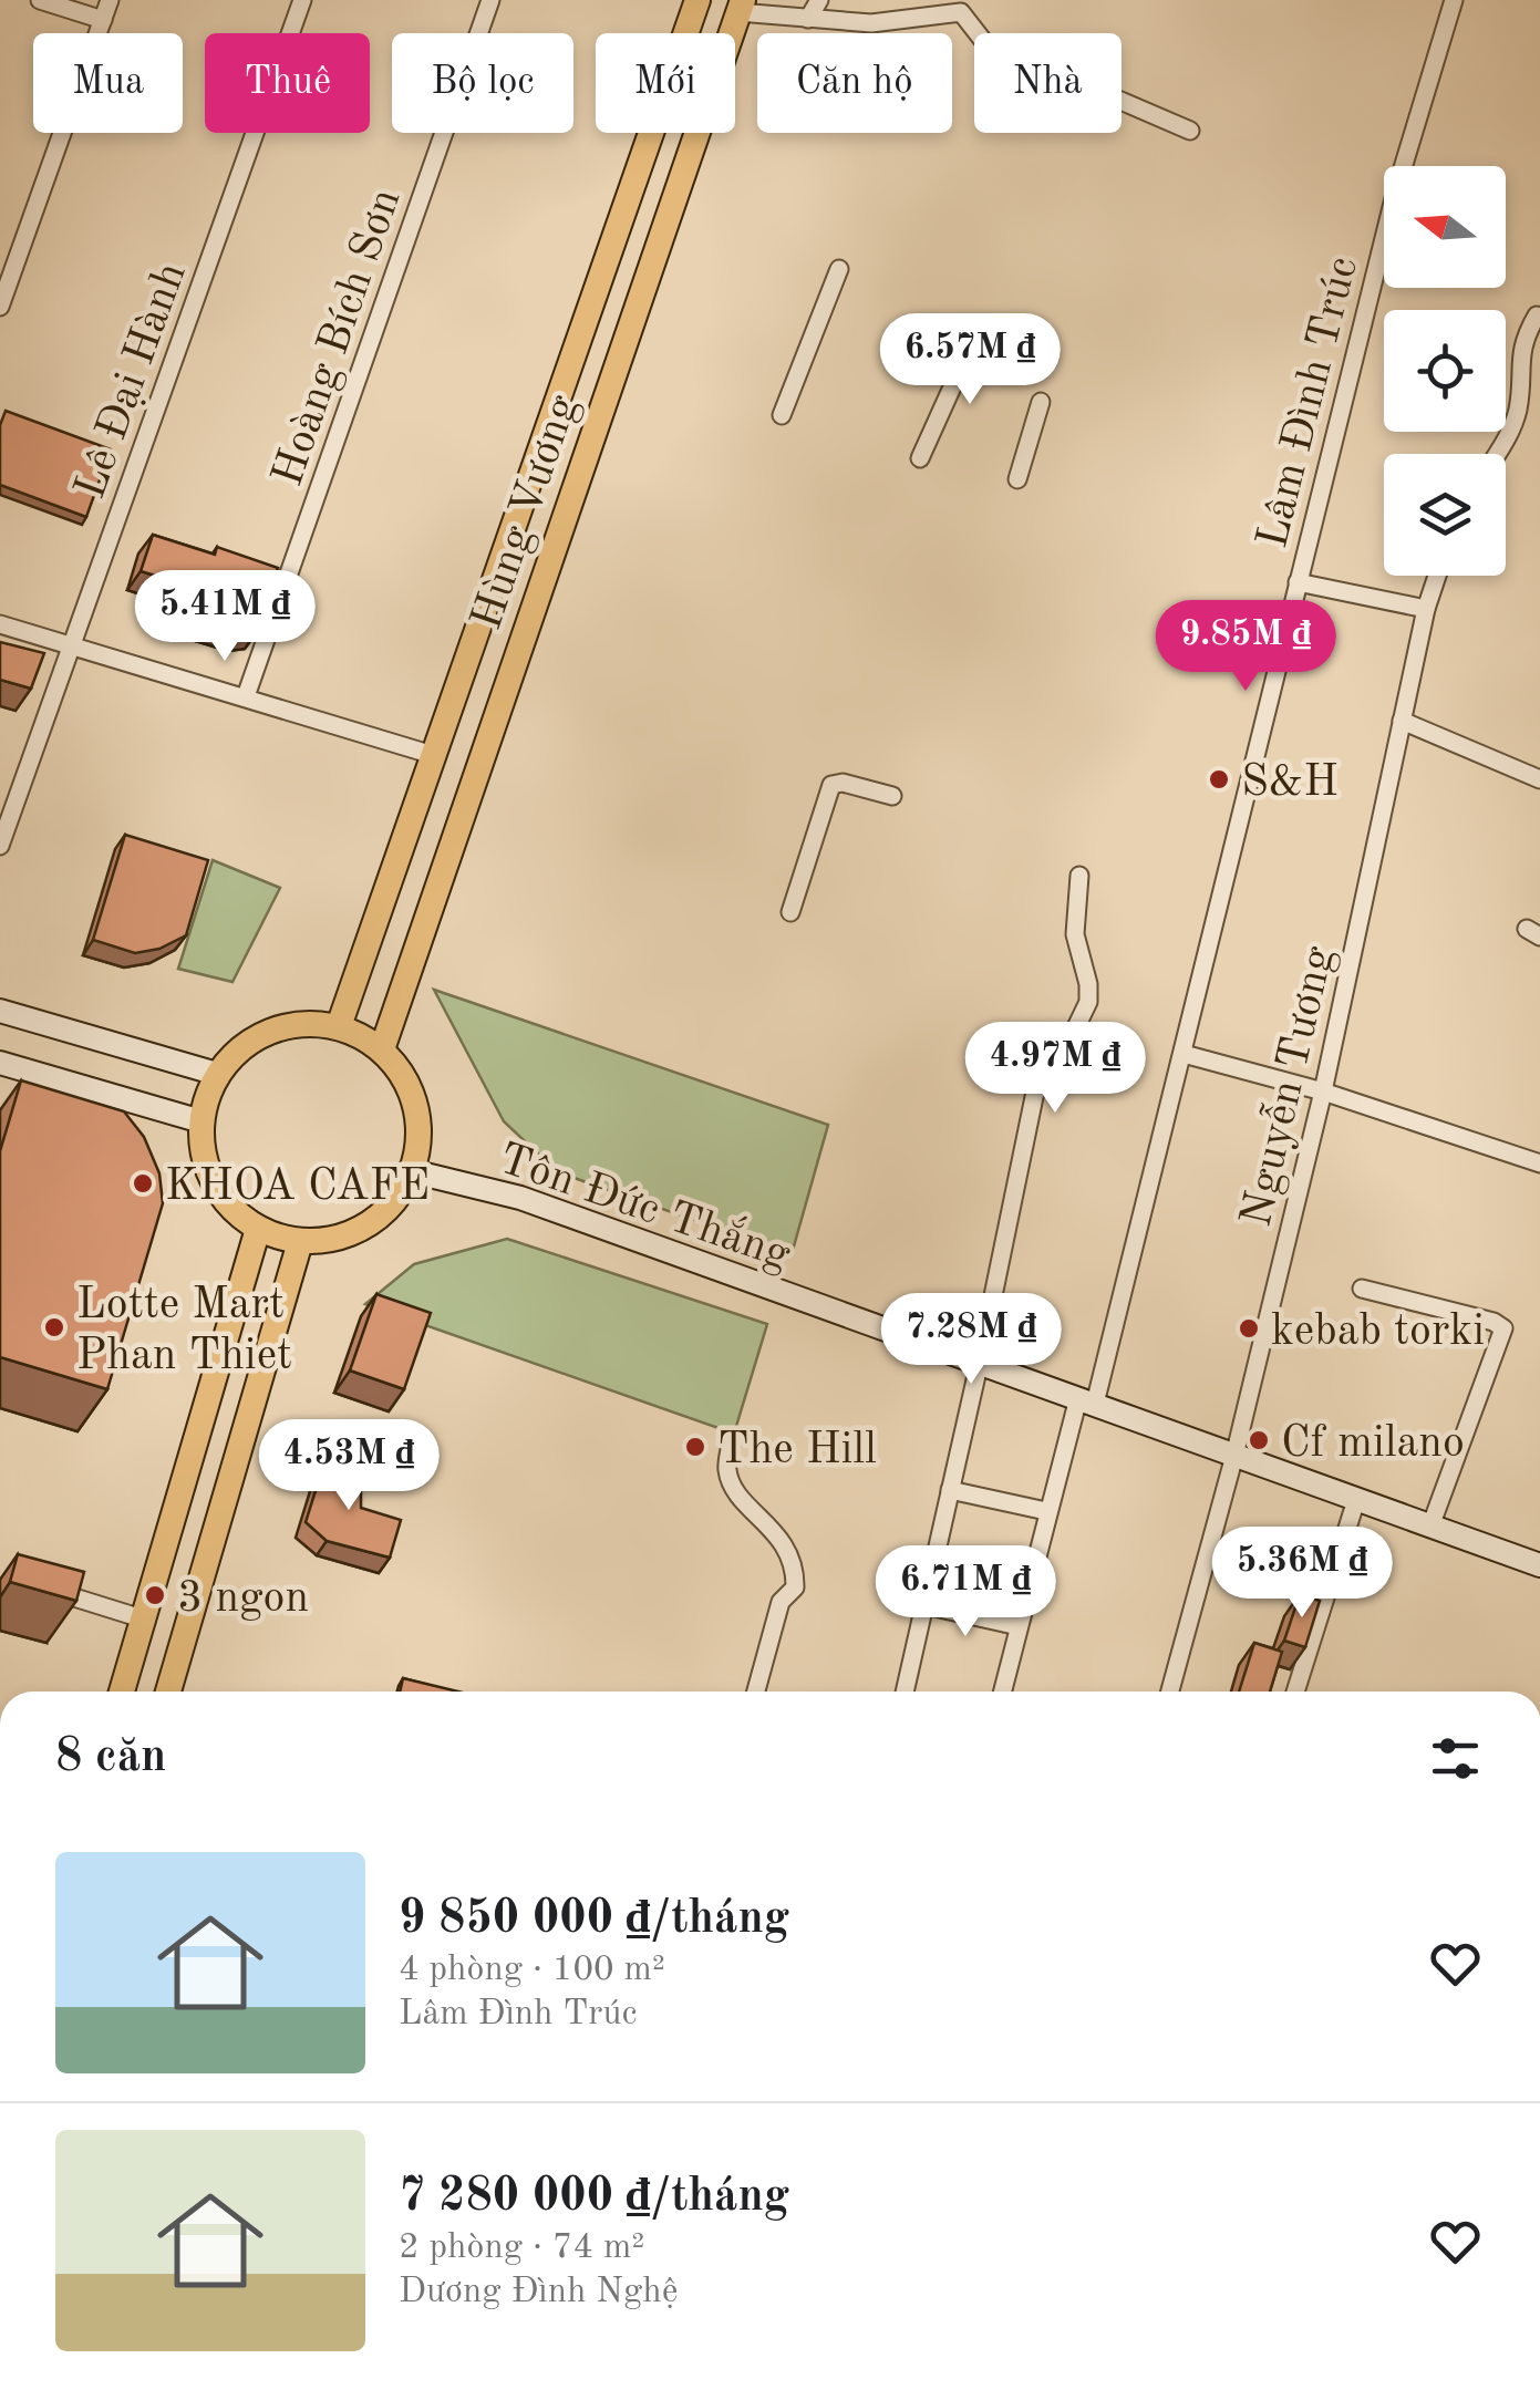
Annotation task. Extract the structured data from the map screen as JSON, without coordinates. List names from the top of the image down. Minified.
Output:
{"streets":{"main road":["Hùng Vương"],"street":["Hoàng Bích Sơn","Lê Đại Hành","Lâm Đình Trúc","Nguyễn Tương","Tôn Đức Thắng"]},"crossings":[["Lâm Đình Trúc","Tôn Đức Thắng"],["Hùng Vương","Tôn Đức Thắng"],["Nguyễn Tương","Tôn Đức Thắng"]],"places":["S&H","KHOA CAFE","Lotte Mart Phan Thiet","kebab torki","Cf milano","The Hill","3 ngon"],"north":"left","page":{"chip":["Mua","Thuê","Bộ lọc","Mới","Căn hộ","Nhà"],"price":["6.57M ₫","5.41M ₫","9.85M ₫","4.97M ₫","7.28M ₫","4.53M ₫","5.36M ₫","6.71M ₫"],"heading":"8 căn","list":[{"name":"9 850 000 ₫/tháng","note":"4 phòng · 100 m² · Lâm Đình Trúc"},{"name":"7 280 000 ₫/tháng","note":"2 phòng · 74 m² · Dương Đình Nghệ"}]}}
